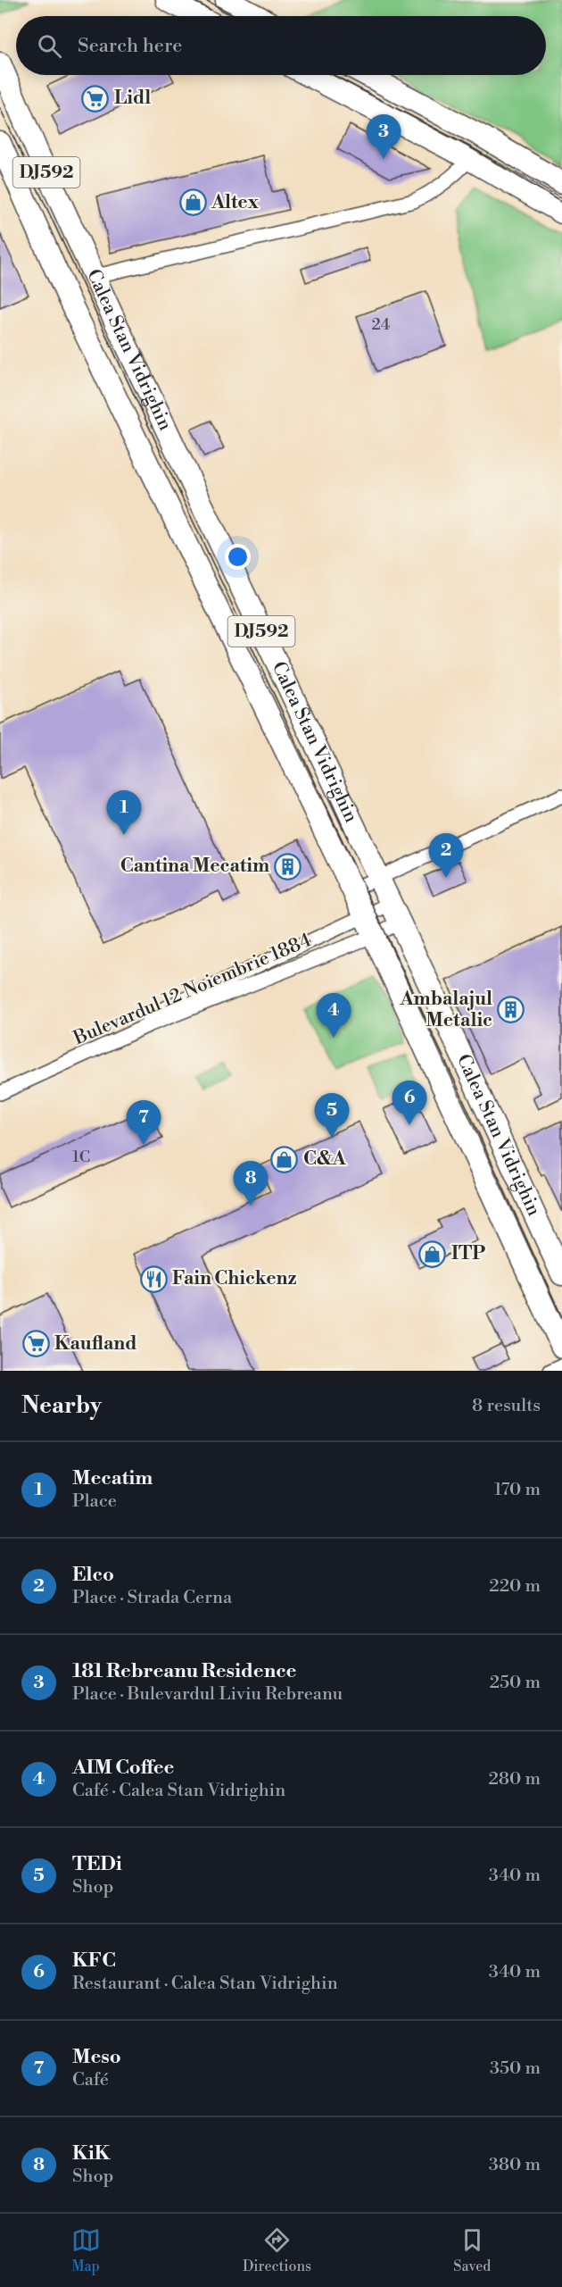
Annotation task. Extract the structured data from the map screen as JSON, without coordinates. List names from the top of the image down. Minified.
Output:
{"streets":{"main road":["DJ592","Calea Stan Vidrighin"],"street":["Bulevardul 12 Noiembrie 1884"]},"crossings":[["Calea Stan Vidrighin","Bulevardul 12 Noiembrie 1884"]],"places":{"supermarket":["Lidl","Kaufland"],"shop":["Altex","C&A","ITP"],"building":["Cantina Mecatim","Ambalajul Metalic"],"restaurant":["Fain Chickenz"]},"house_numbers":["24","1C"],"page":{"search":"Search here","pins":["3","1","2","4","6","5","7","8"],"heading":["Nearby","8 results"],"list":[{"mark":"1","name":"Mecatim","note":"Place","value":"170 m"},{"mark":"2","name":"Elco","note":"Place · Strada Cerna","value":"220 m"},{"mark":"3","name":"181 Rebreanu Residence","note":"Place · Bulevardul Liviu Rebreanu","value":"250 m"},{"mark":"4","name":"AIM Coffee","note":"Café · Calea Stan Vidrighin","value":"280 m"},{"mark":"5","name":"TEDi","note":"Shop","value":"340 m"},{"mark":"6","name":"KFC","note":"Restaurant · Calea Stan Vidrighin","value":"340 m"},{"mark":"7","name":"Meso","note":"Café","value":"350 m"},{"mark":"8","name":"KiK","note":"Shop","value":"380 m"}],"nav":["Map","Directions","Saved"]}}
